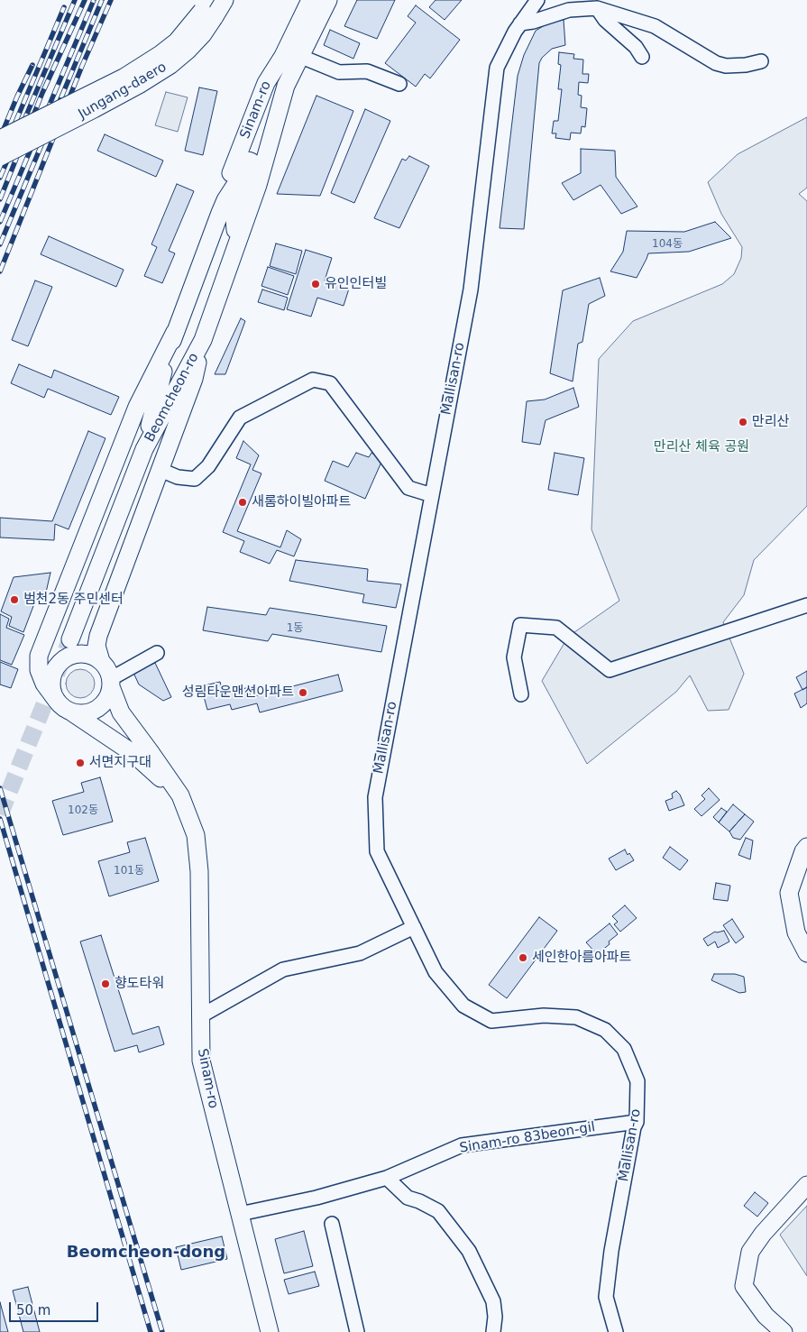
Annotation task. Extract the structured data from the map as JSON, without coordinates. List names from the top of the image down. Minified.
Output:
{"streets":{"main road":["Jungang-daero","Sinam-ro","Beomcheon-ro"],"street":["Mallisan-ro","Sinam-ro 83beon-gil"]},"crossings":[["Sinam-ro","Beomcheon-ro"],["Sinam-ro","Sinam-ro 83beon-gil"],["Mallisan-ro","Sinam-ro 83beon-gil"]],"districts":["Beomcheon-dong"],"parks":["만리산 체육 공원"],"places":["유인인터빌","만리산","새롬하이빌아파트","범천2동 주민센터","성림타운맨션아파트","서면지구대","세인한아름아파트","향도타워"],"house_numbers":["104동","1동","102동","101동"],"scale_bar":"50 m"}
